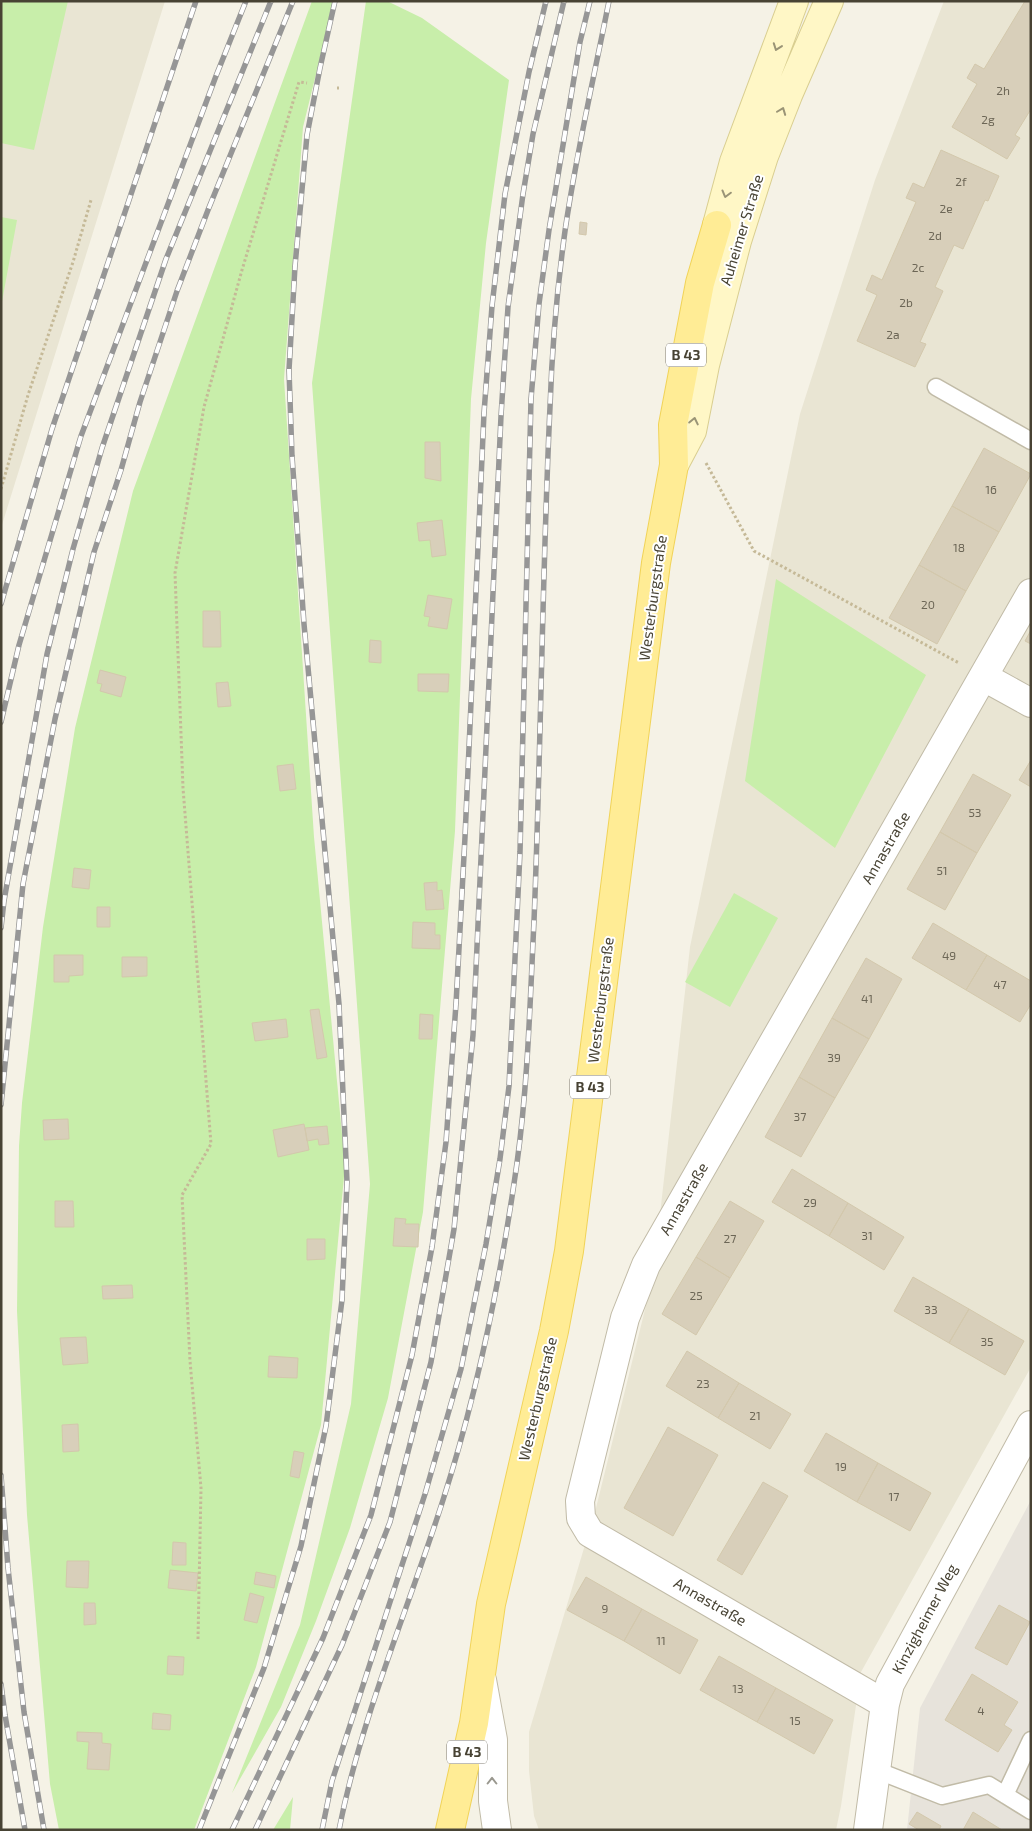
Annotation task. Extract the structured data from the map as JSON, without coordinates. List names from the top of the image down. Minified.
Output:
{"streets":{"main road":["Auheimer Straße","B 43","Westerburgstraße"],"street":["Annastraße","Kinzigheimer Weg"]},"crossings":[["Auheimer Straße","Westerburgstraße"],["Annastraße","Kinzigheimer Weg"]],"house_numbers":["2h","2g","2f","2e","2d","2c","2b","2a","16","18","20","53","51","49","47","41","39","37","29","31","27","25","33","35","23","21","19","17","9","11","13","4","15"]}
